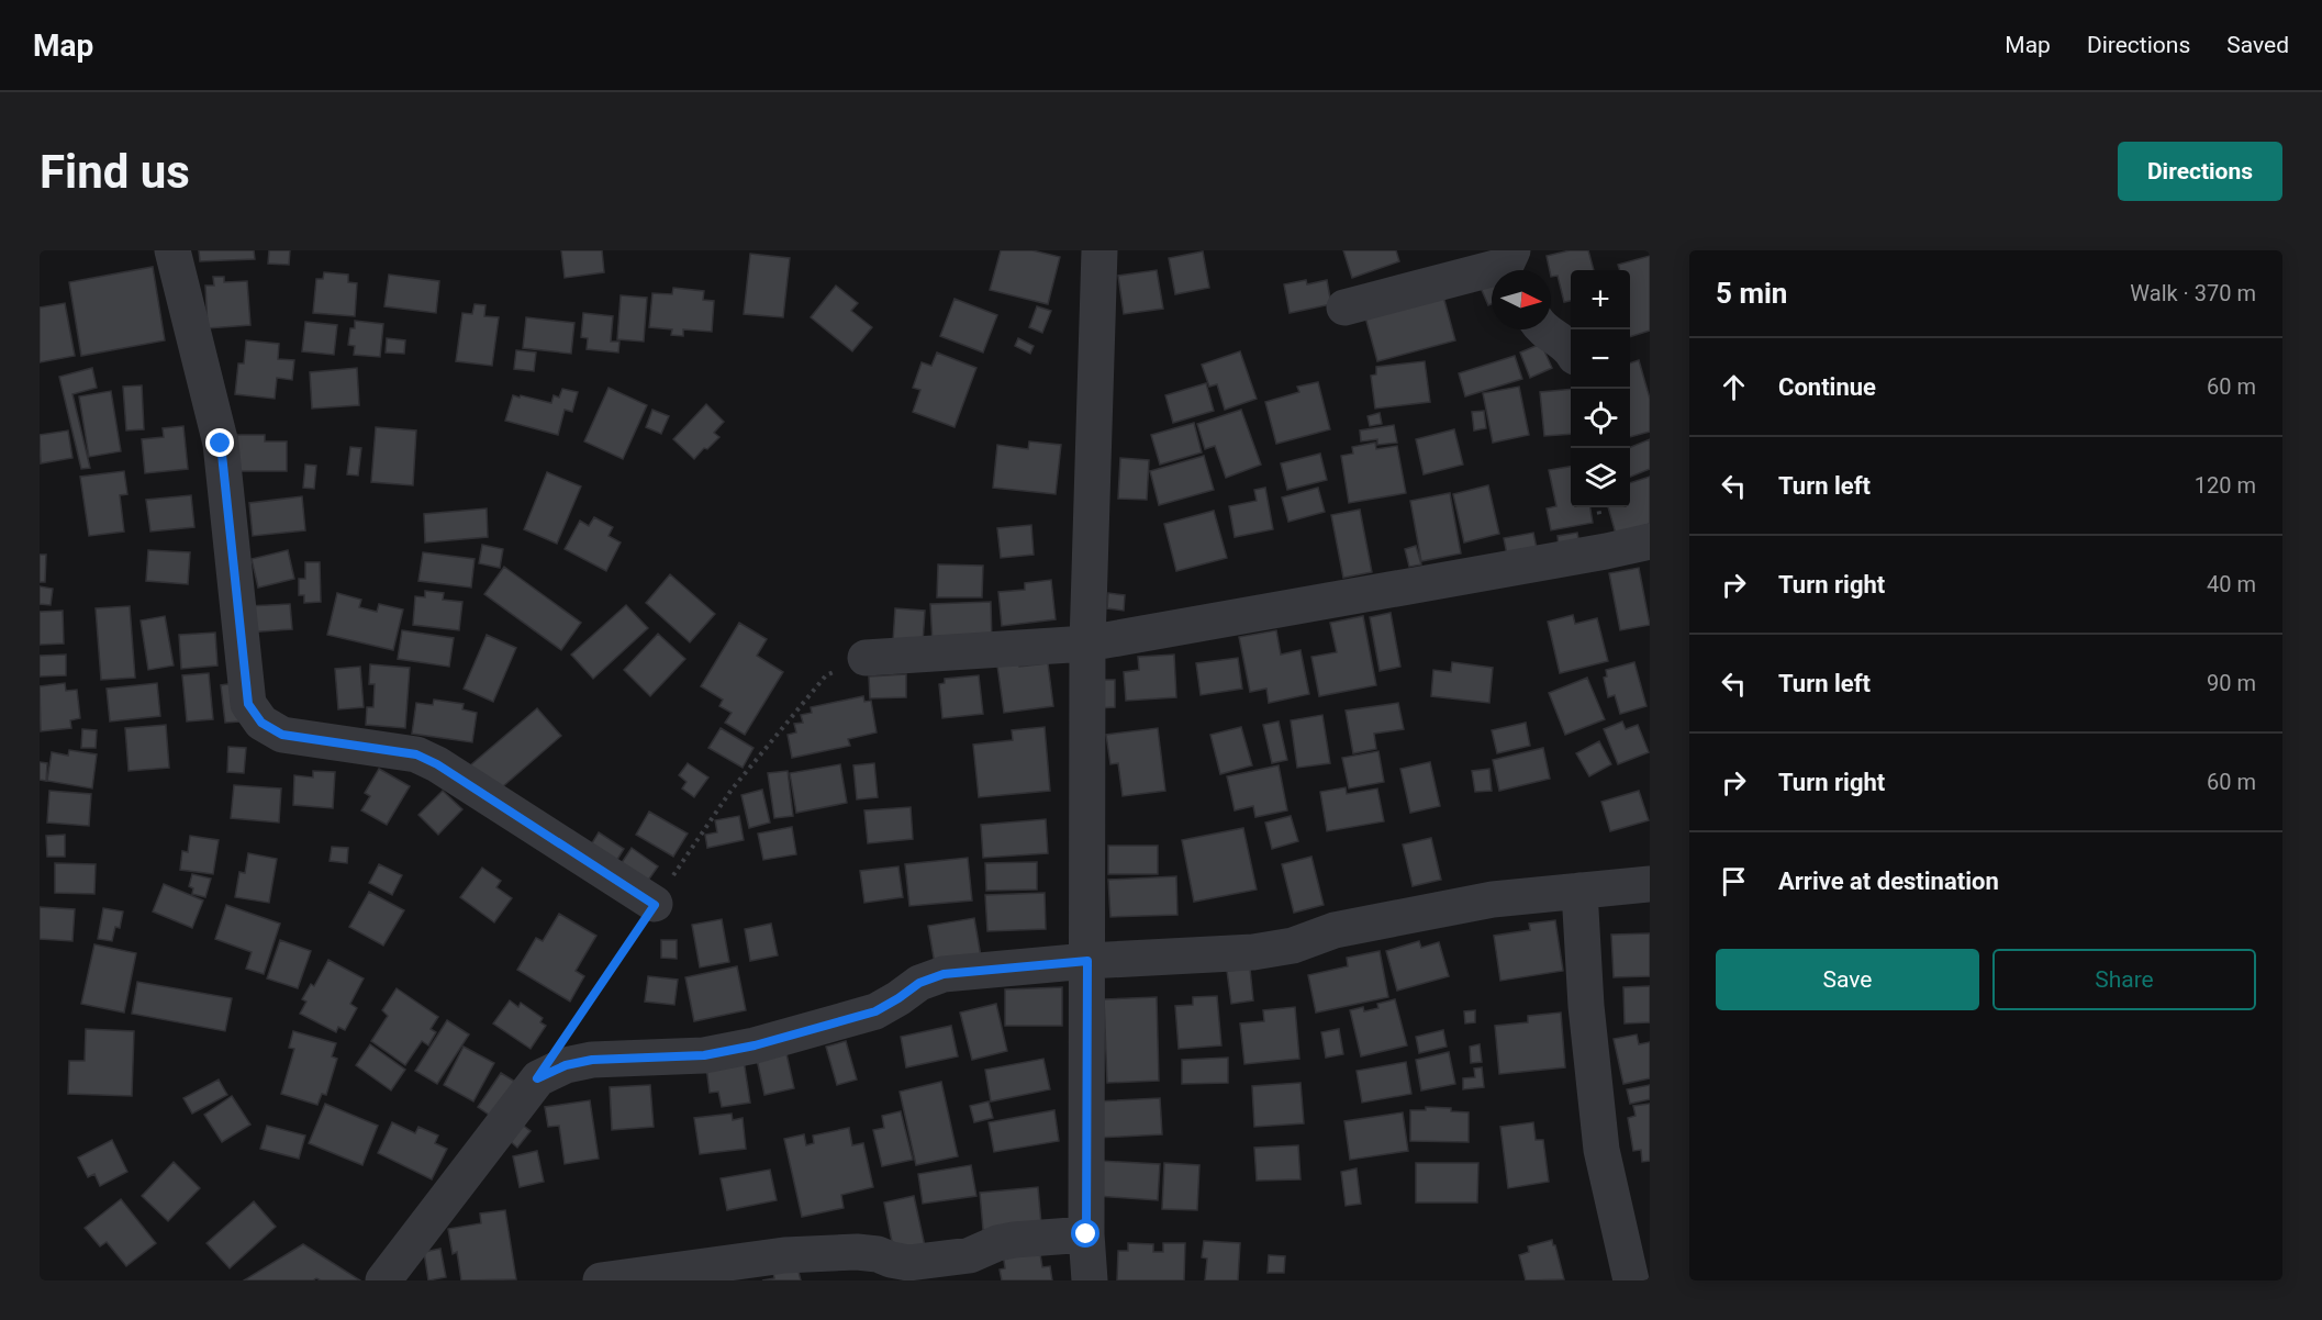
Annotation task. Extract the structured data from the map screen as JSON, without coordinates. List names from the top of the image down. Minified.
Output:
{"north":"right","page":{"header":"Map","nav":["Map","Directions","Saved"],"buttons":["Directions",["Save","Share"]],"title":"Find us","heading":["5 min","Walk · 370 m"],"map_buttons":["+","−"],"list":[["Continue","60 m"],["Turn left","120 m"],["Turn right","40 m"],["Turn left","90 m"],["Turn right","60 m"],"Arrive at destination"]}}
